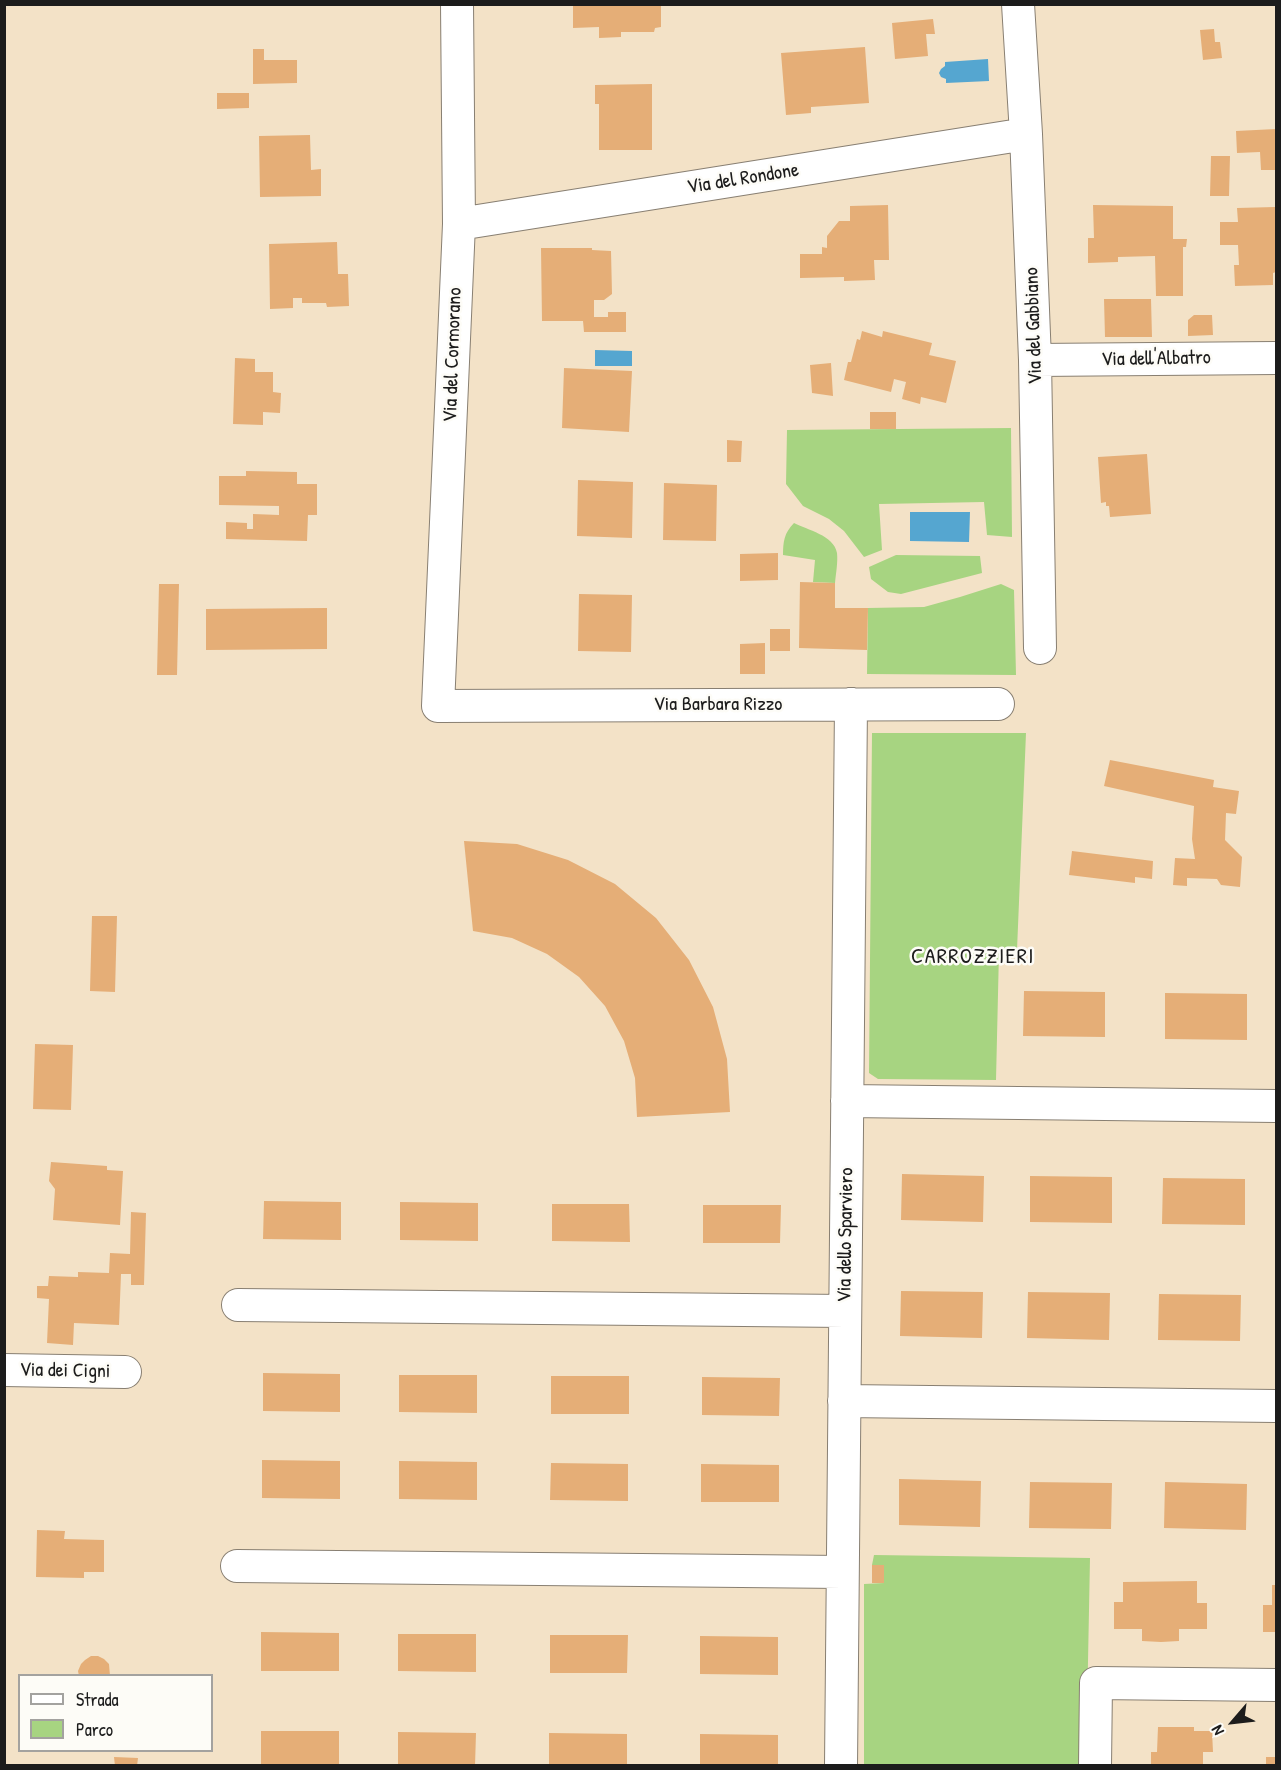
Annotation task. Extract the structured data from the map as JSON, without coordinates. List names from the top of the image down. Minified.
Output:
{"streets":{"street":["Via del Rondone","Via del Gabbiano","Via del Cormorano","Via dell'Albatro","Via Barbara Rizzo","Via dello Sparviero","Via dei Cigni"]},"crossings":[["Via del Rondone","Via del Gabbiano"],["Via del Rondone","Via del Cormorano"],["Via del Gabbiano","Via dell'Albatro"],["Via del Cormorano","Via Barbara Rizzo"],["Via Barbara Rizzo","Via dello Sparviero"]],"districts":["CARROZZIERI"],"legend":["Strada","Parco"],"north":"bottom left"}
